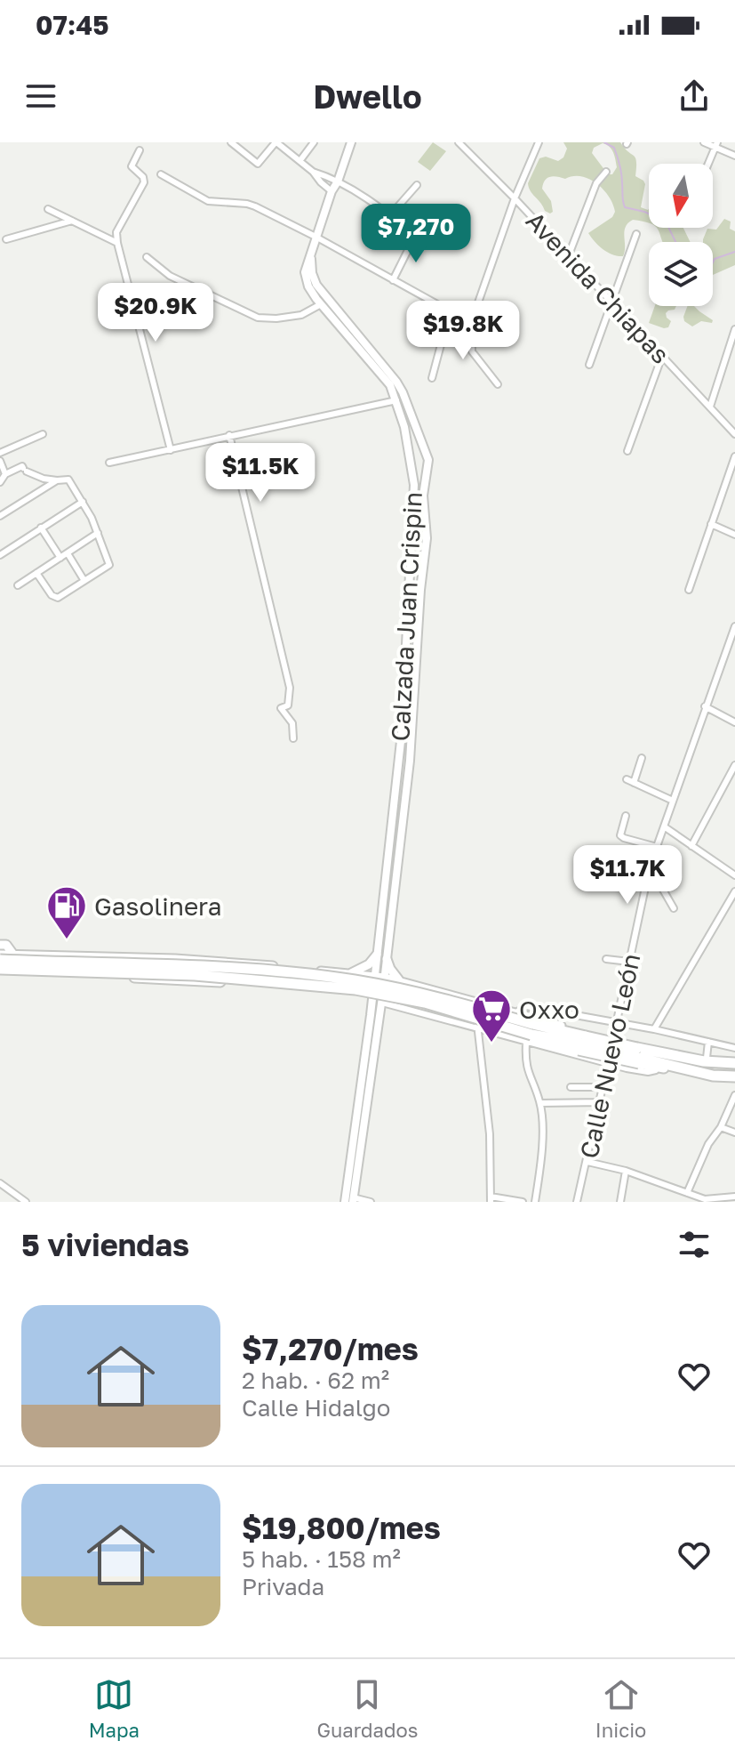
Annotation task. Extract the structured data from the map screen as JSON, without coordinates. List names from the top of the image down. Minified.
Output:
{"streets":{"main road":["Calzada Juan Crispin"],"street":["Avenida Chiapas","Calle Nuevo León"]},"places":{"fuel station":["Gasolinera"],"supermarket":["Oxxo"]},"north":"bottom","page":{"status":"07:45","header":"Dwello","price":["$7,270","$20.9K","$19.8K","$11.5K","$11.7K"],"heading":"5 viviendas","list":[{"name":"$7,270/mes","note":"2 hab. · 62 m² · Calle Hidalgo"},{"name":"$19,800/mes","note":"5 hab. · 158 m² · Privada"}],"tabs":["Mapa","Guardados","Inicio"]}}
